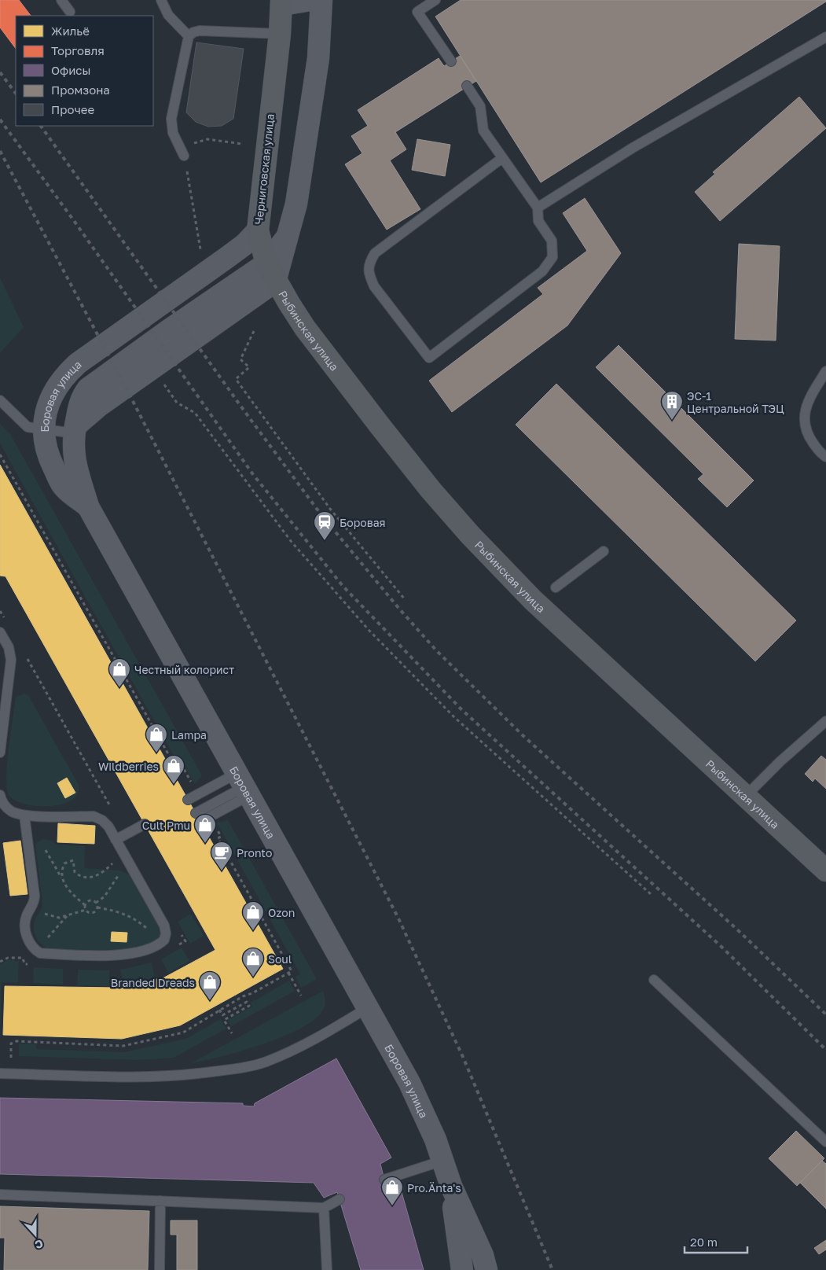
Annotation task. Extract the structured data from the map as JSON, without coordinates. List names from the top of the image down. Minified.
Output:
{"streets":{"main road":["Черниговская улица","Рыбинская улица"],"street":["Боровая улица"]},"crossings":[["Черниговская улица","Рыбинская улица"],["Черниговская улица","Боровая улица"],["Рыбинская улица","Боровая улица"]],"places":{"building":["ЭС-1 Центральной ТЭЦ"],"station":["Боровая"],"shop":["Честный колорист","Lampa","Wildberries","Cult Pmu","Ozon","Soul","Branded Dreads","Pro.Änta's"],"cafe":["Pronto"]},"legend":["Жильё","Торговля","Офисы","Промзона","Прочее"],"scale_bar":"20 m","north":"bottom"}
